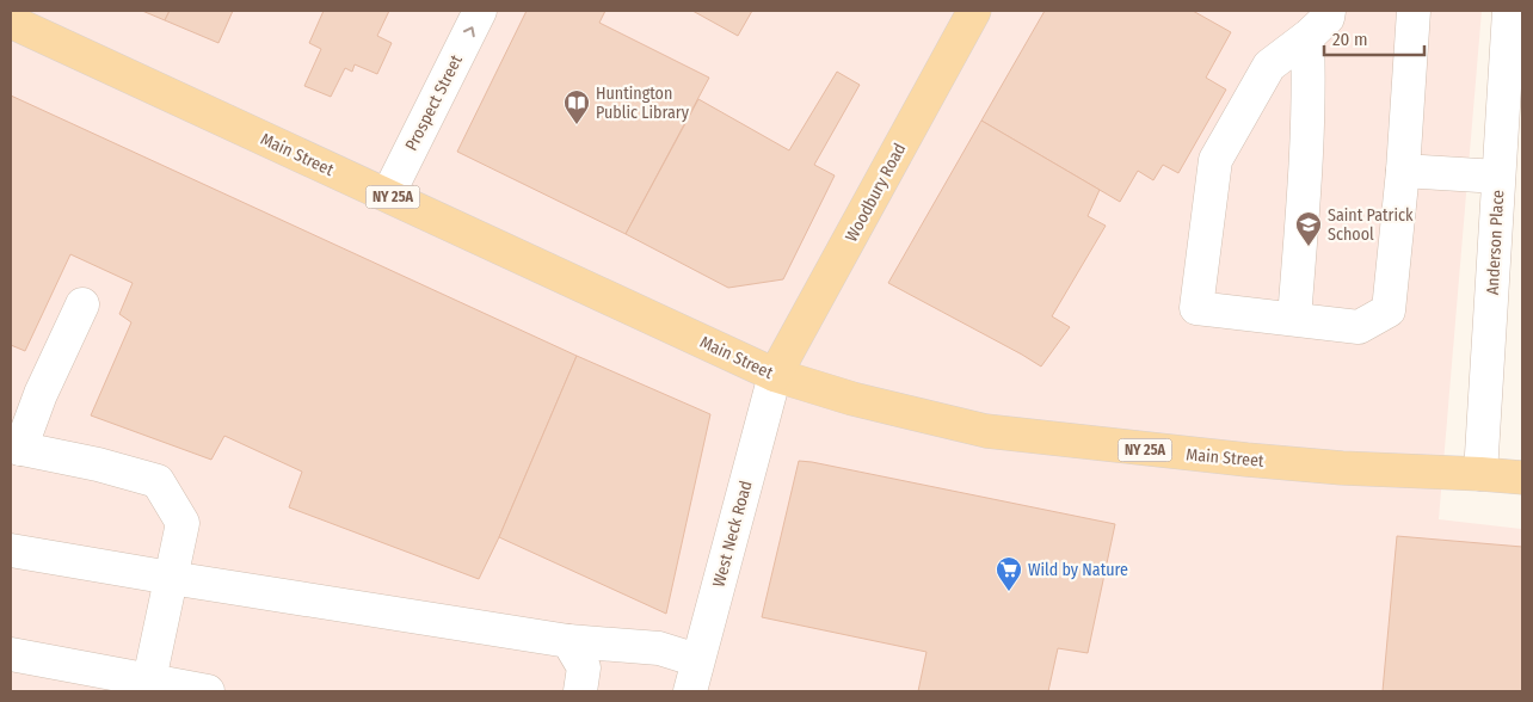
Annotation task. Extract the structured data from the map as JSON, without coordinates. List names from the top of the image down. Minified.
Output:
{"streets":{"main road":["Main Street","Woodbury Road","NY 25A"],"street":["Prospect Street","Anderson Place","West Neck Road"]},"crossings":[["Prospect Street","Main Street"],["Main Street","Woodbury Road"],["Main Street","Anderson Place"],["Main Street","West Neck Road"],["Woodbury Road","West Neck Road"]],"one_way":["Prospect Street"],"places":{"library":["Huntington Public Library"],"school or university":["Saint Patrick School"],"supermarket":["Wild by Nature"]},"scale_bar":"20 m"}
